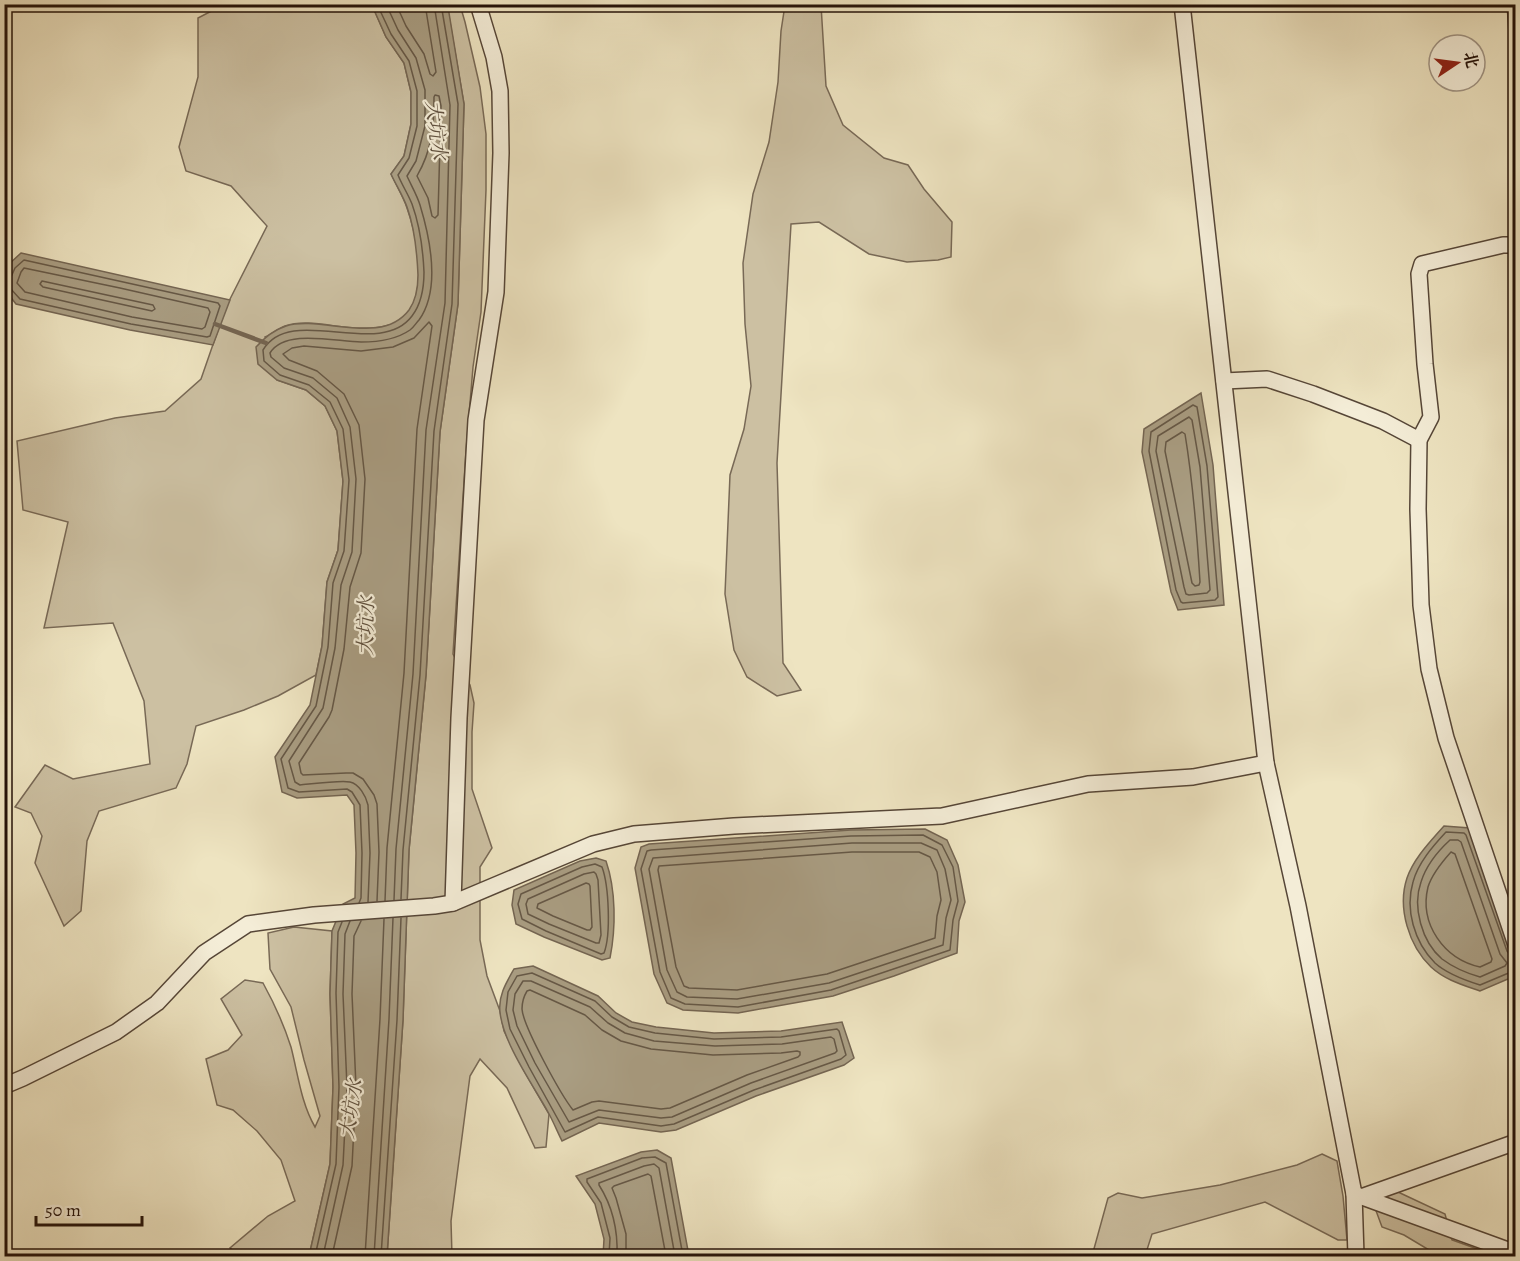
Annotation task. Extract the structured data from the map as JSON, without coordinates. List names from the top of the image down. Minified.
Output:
{"water":["大坑水"],"scale_bar":"50 m","north":"right"}
